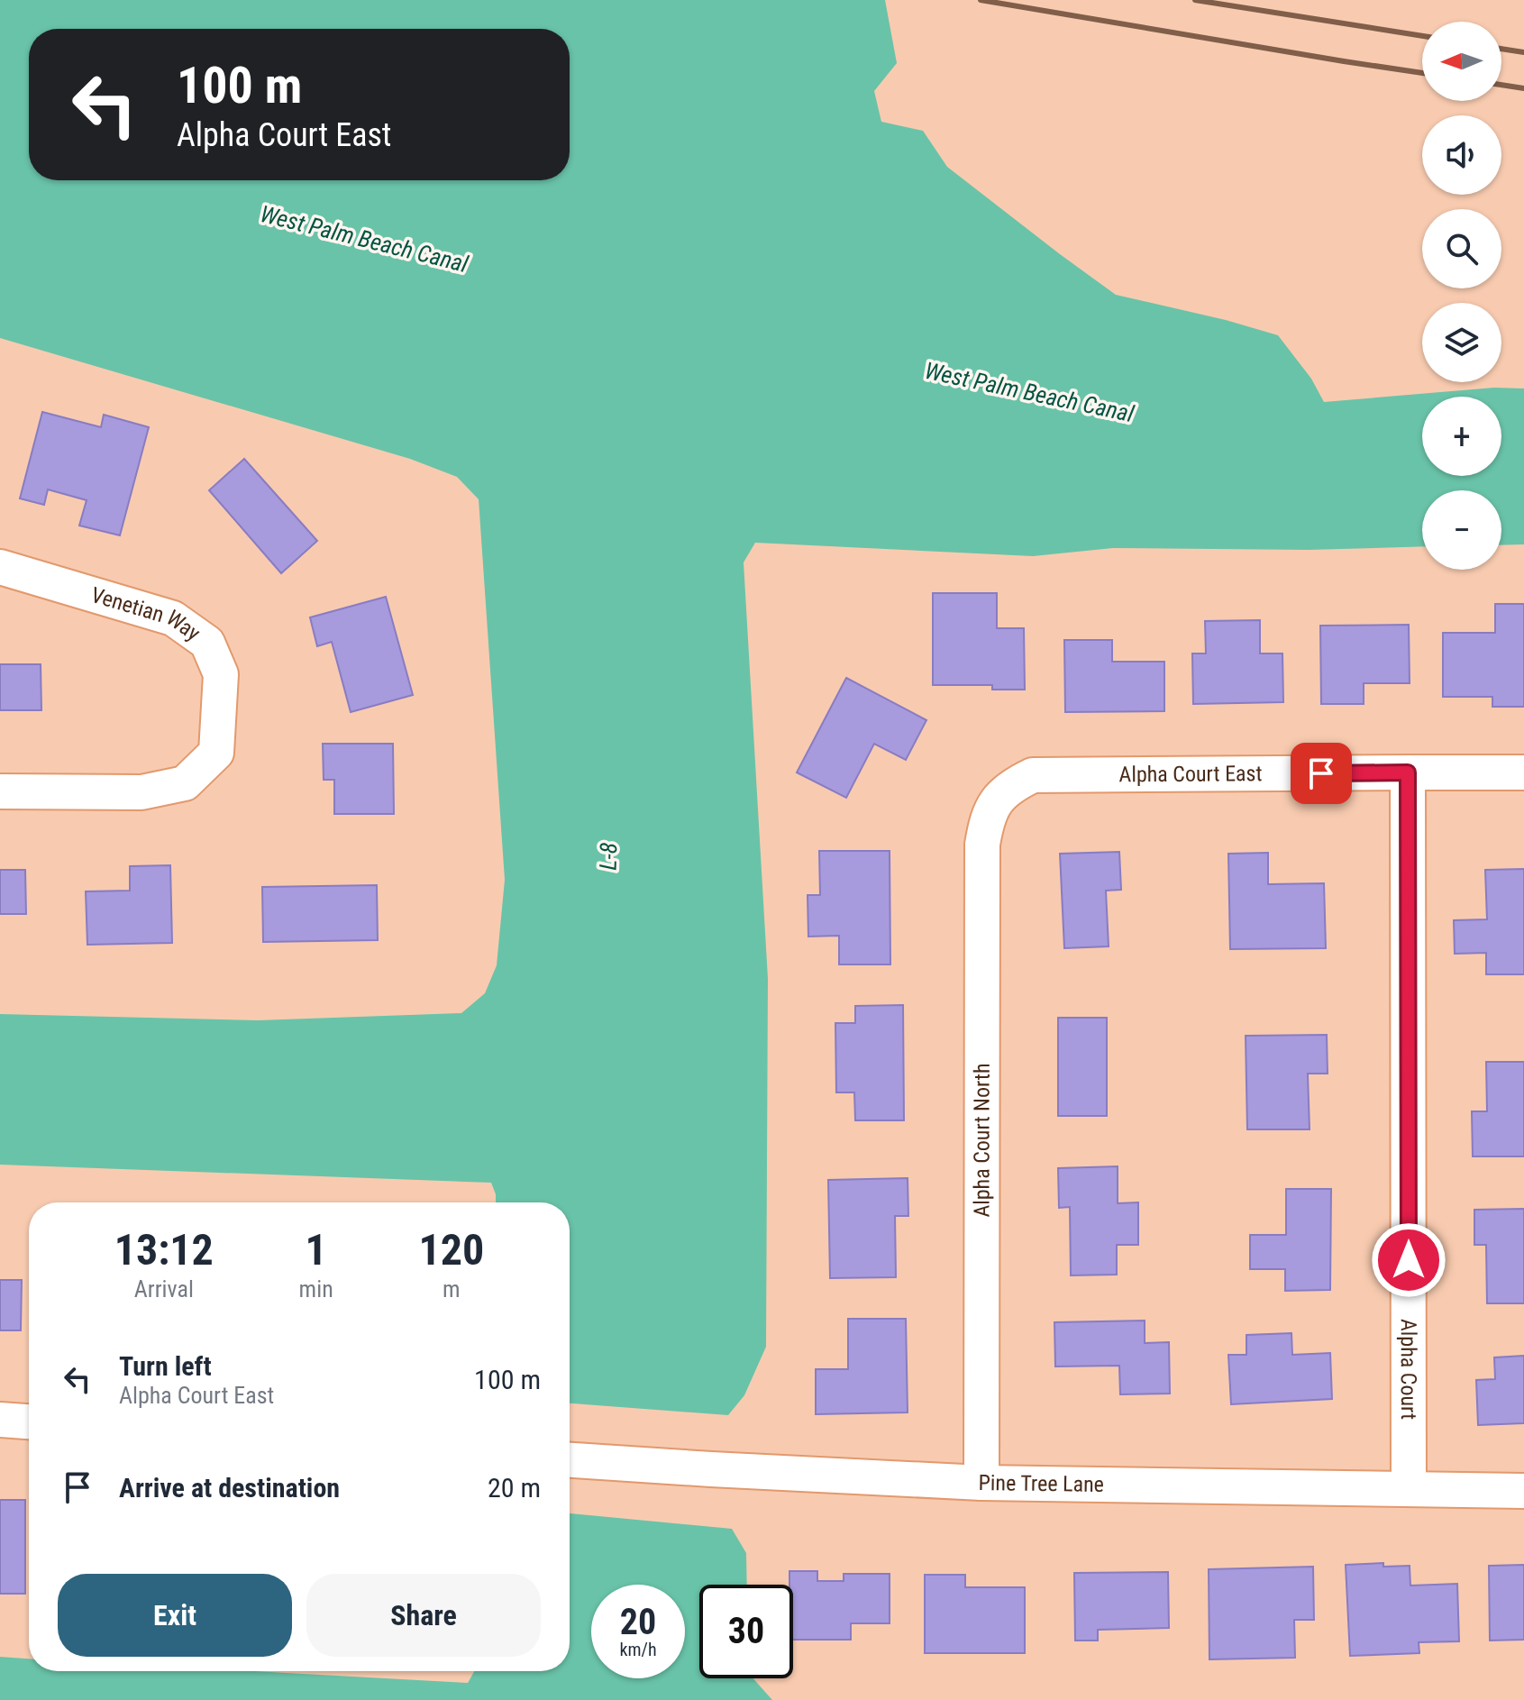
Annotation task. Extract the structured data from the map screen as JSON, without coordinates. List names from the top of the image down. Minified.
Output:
{"streets":{"street":["Venetian Way","Alpha Court East","Alpha Court North","Alpha Court","Pine Tree Lane"]},"crossings":[["Alpha Court East","Alpha Court North"],["Alpha Court East","Alpha Court"],["Alpha Court North","Pine Tree Lane"],["Alpha Court","Pine Tree Lane"]],"water":["West Palm Beach Canal","L-8"],"north":"left","page":{"map_buttons":["+","−"],"turn":["100 m","Alpha Court East"],"eta":["13:12","Arrival","1","min","120","m"],"list":[{"name":"Turn left","note":"Alpha Court East","value":"100 m"},{"name":"Arrive at destination","value":"20 m"}],"buttons":["Exit","Share"],"speed":"20 km/h","limit":"30"}}
